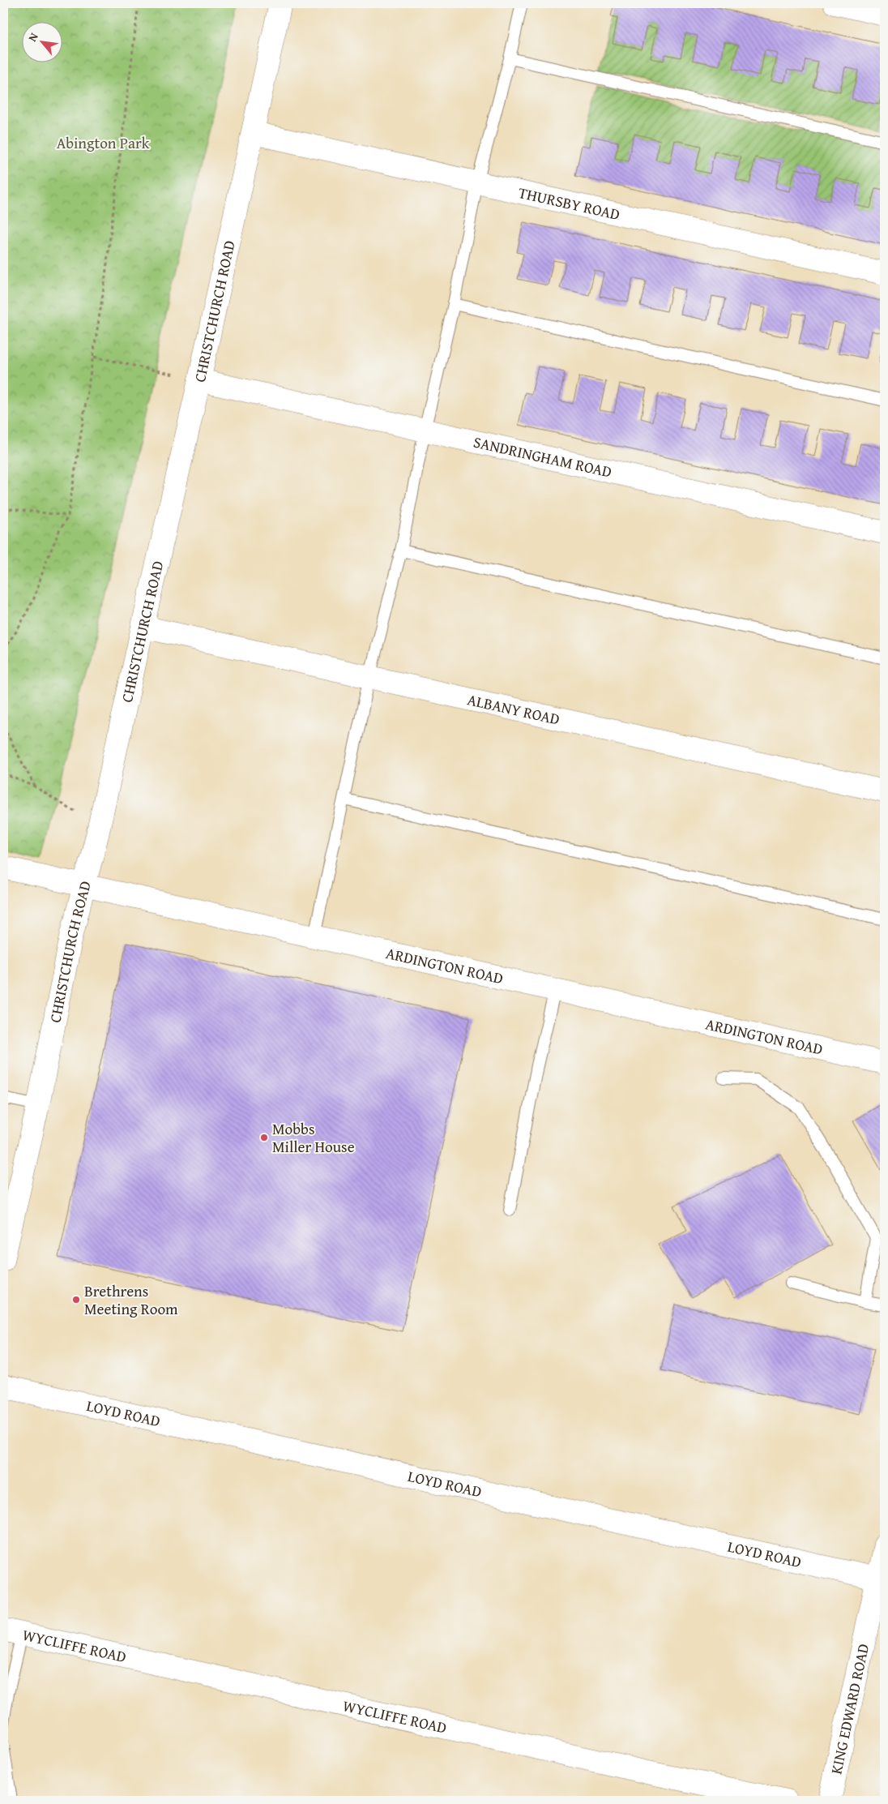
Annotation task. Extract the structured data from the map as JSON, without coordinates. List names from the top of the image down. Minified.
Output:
{"streets":{"street":["THURSBY ROAD","CHRISTCHURCH ROAD","SANDRINGHAM ROAD","ALBANY ROAD","ARDINGTON ROAD","LOYD ROAD","WYCLIFFE ROAD","KING EDWARD ROAD"]},"crossings":[["THURSBY ROAD","CHRISTCHURCH ROAD"],["CHRISTCHURCH ROAD","SANDRINGHAM ROAD"],["CHRISTCHURCH ROAD","ALBANY ROAD"],["CHRISTCHURCH ROAD","ARDINGTON ROAD"],["LOYD ROAD","KING EDWARD ROAD"]],"parks":["Abington Park"],"places":["Mobbs Miller House","Brethrens Meeting Room"],"north":"top left"}
